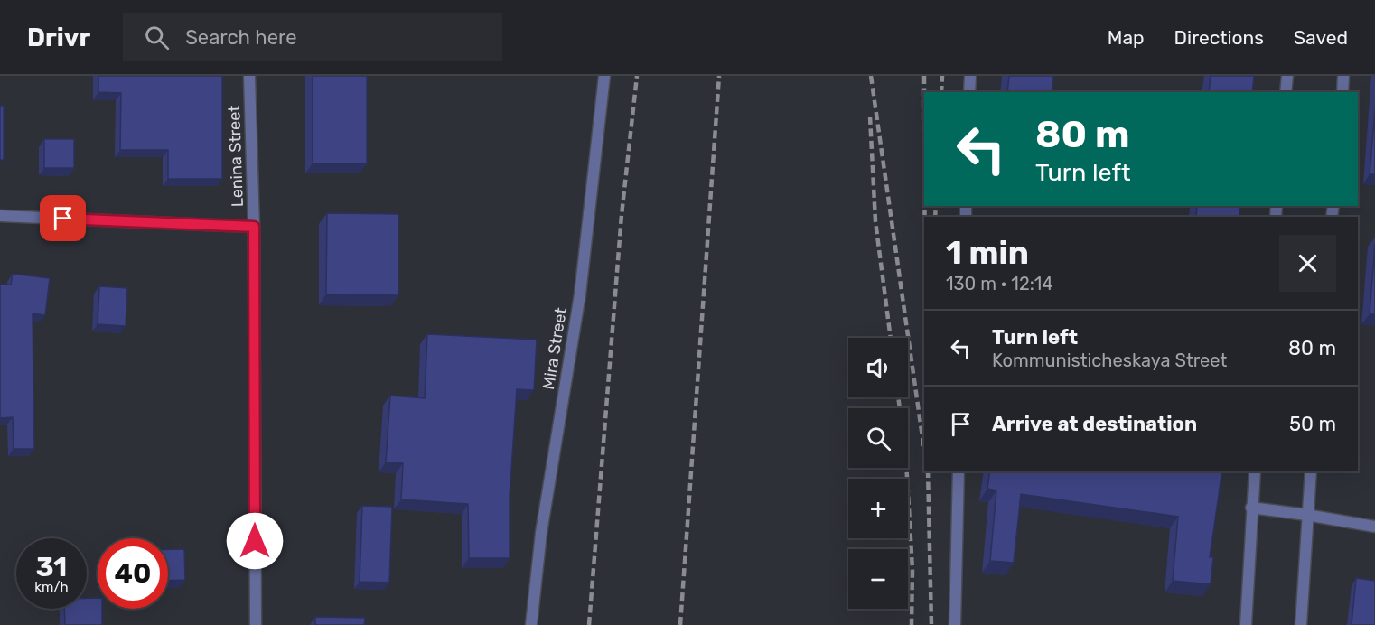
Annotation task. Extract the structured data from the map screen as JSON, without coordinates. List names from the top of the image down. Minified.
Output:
{"streets":{"street":["Lenina Street","Mira Street"]},"page":{"header":"Drivr","search":"Search here","nav":["Map","Directions","Saved"],"turn":["80 m","Turn left"],"heading":["1 min","130 m · 12:14"],"list":[{"name":"Turn left","note":"Kommunisticheskaya Street","value":"80 m"},{"name":"Arrive at destination","value":"50 m"}],"map_buttons":["+","−"],"speed":"31 km/h","limit":"40"}}
